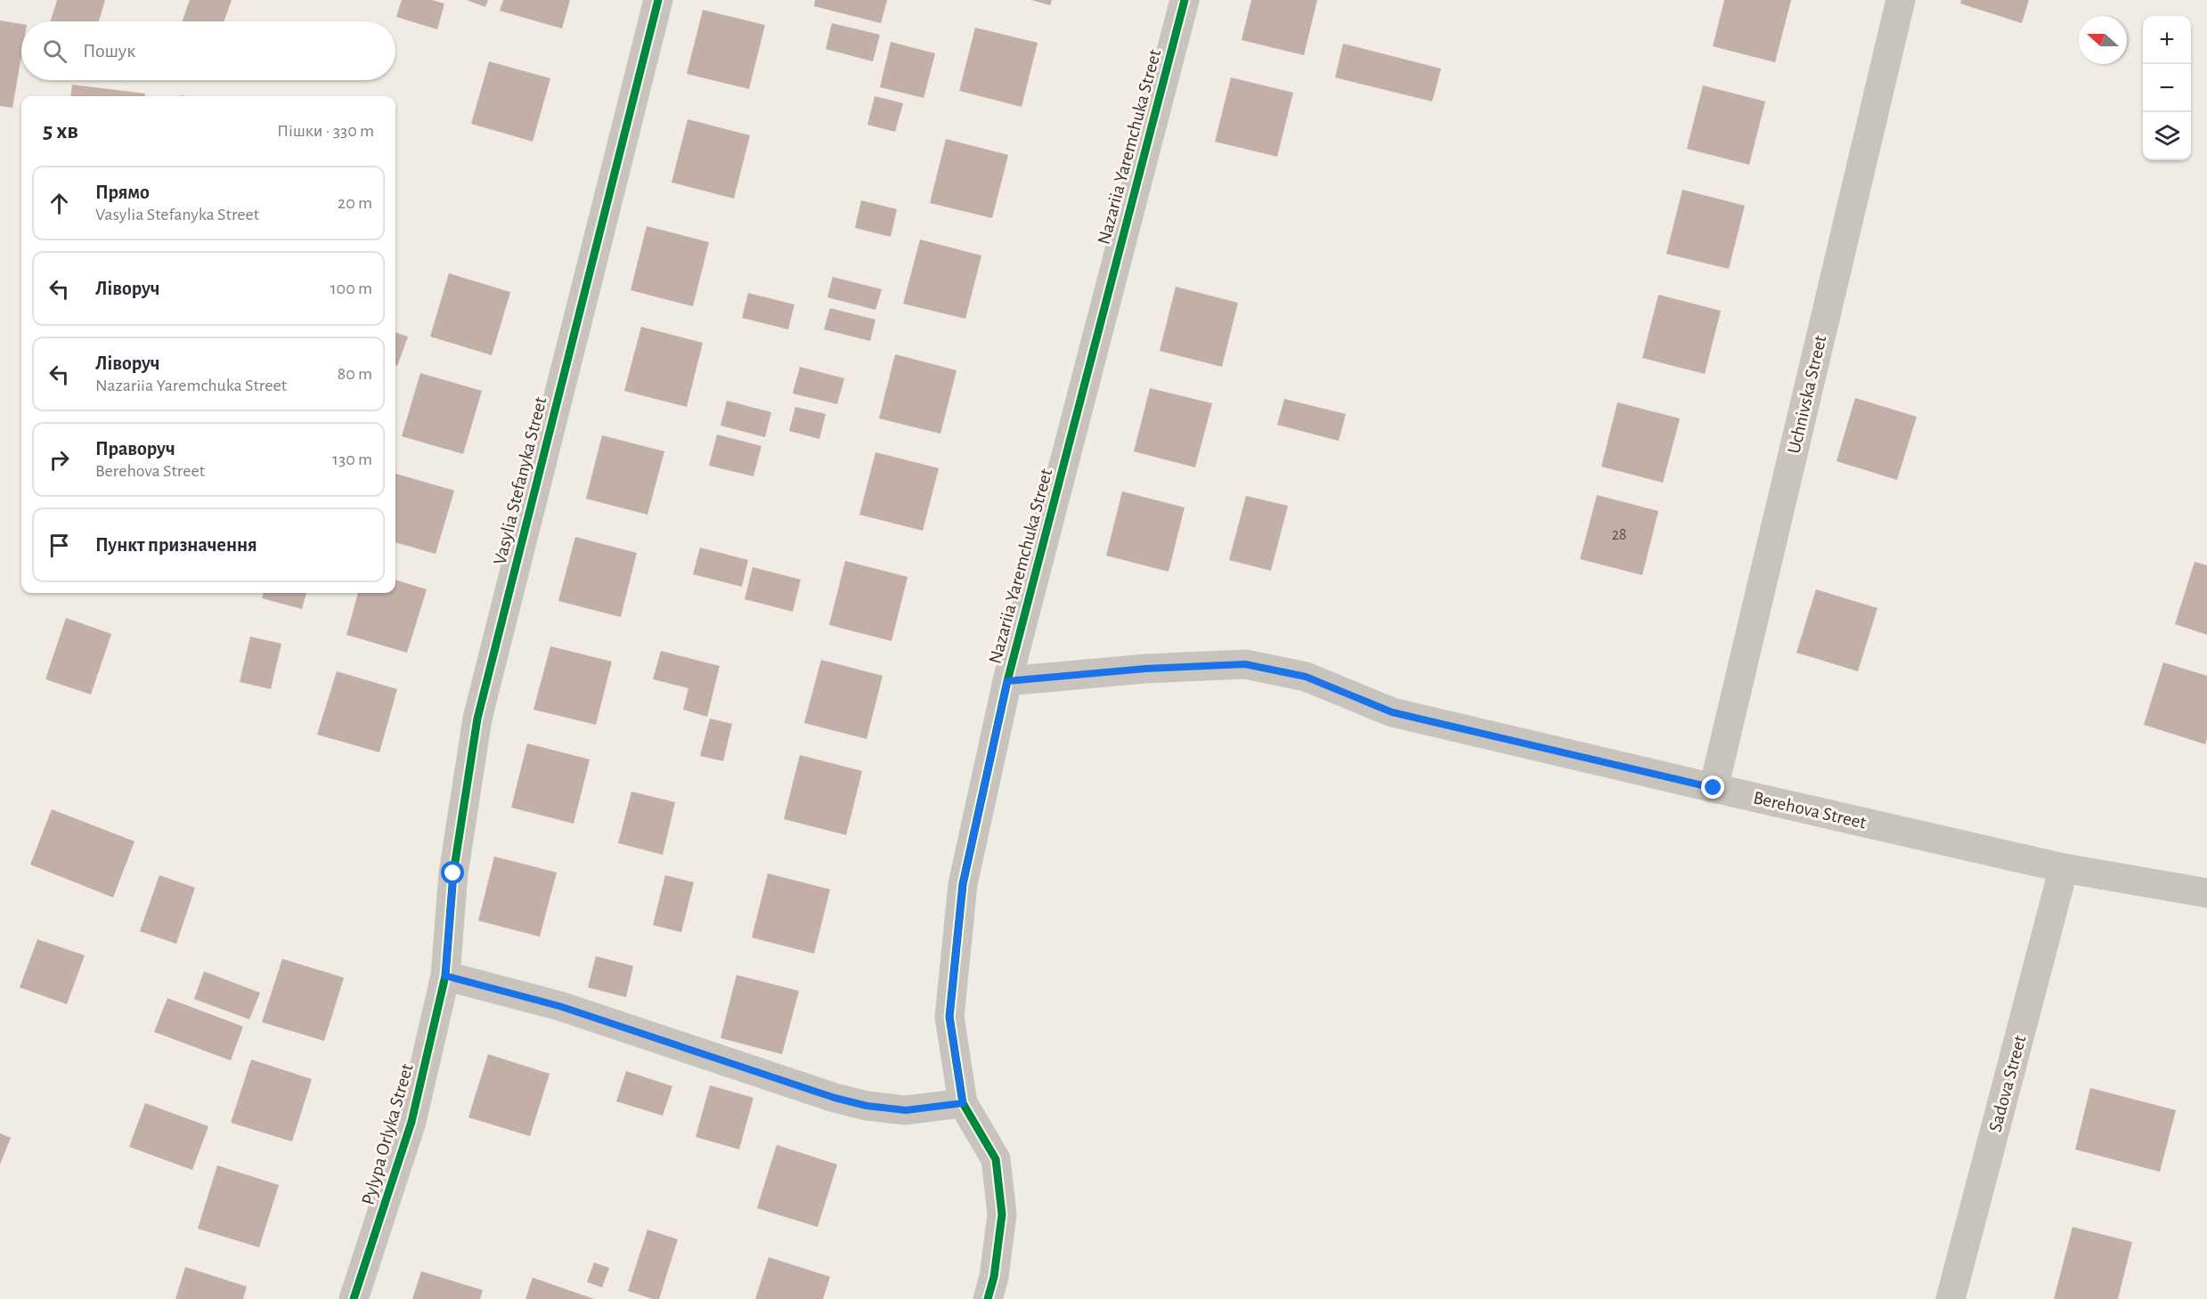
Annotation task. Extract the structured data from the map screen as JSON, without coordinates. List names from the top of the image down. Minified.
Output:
{"streets":{"street":["Nazariia Yaremchuka Street","Uchnivska Street","Vasylia Stefanyka Street","Berehova Street","Sadova Street","Pylypa Orlyka Street"]},"crossings":[["Nazariia Yaremchuka Street","Berehova Street"],["Uchnivska Street","Berehova Street"],["Vasylia Stefanyka Street","Pylypa Orlyka Street"],["Berehova Street","Sadova Street"]],"house_numbers":["28"],"north":"left","page":{"map_buttons":["+","−"],"search":"Пошук","heading":["5 хв","Пішки · 330 m"],"list":[["Прямо","Vasylia Stefanyka Street","20 m"],["Ліворуч","100 m"],["Ліворуч","Nazariia Yaremchuka Street","80 m"],["Праворуч","Berehova Street","130 m"],"Пункт призначення"]}}
